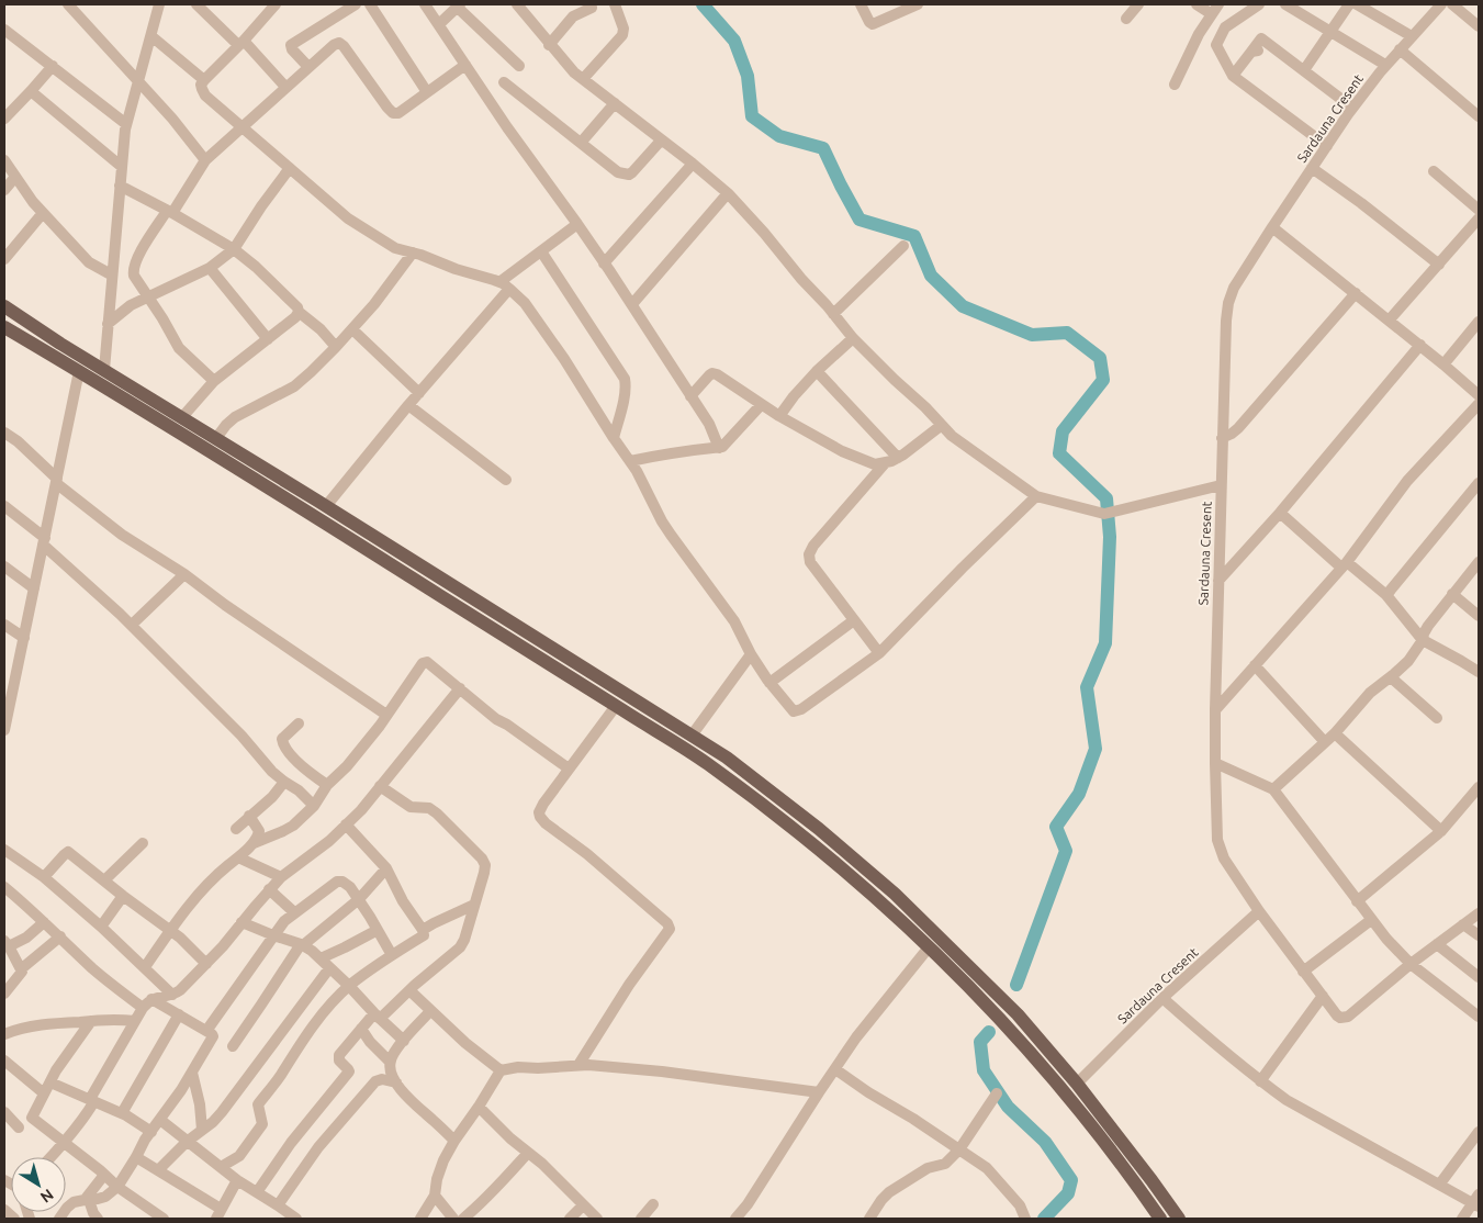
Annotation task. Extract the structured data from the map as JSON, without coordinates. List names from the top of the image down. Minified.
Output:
{"streets":{"street":["Sardauna Cresent"]},"north":"bottom right"}
